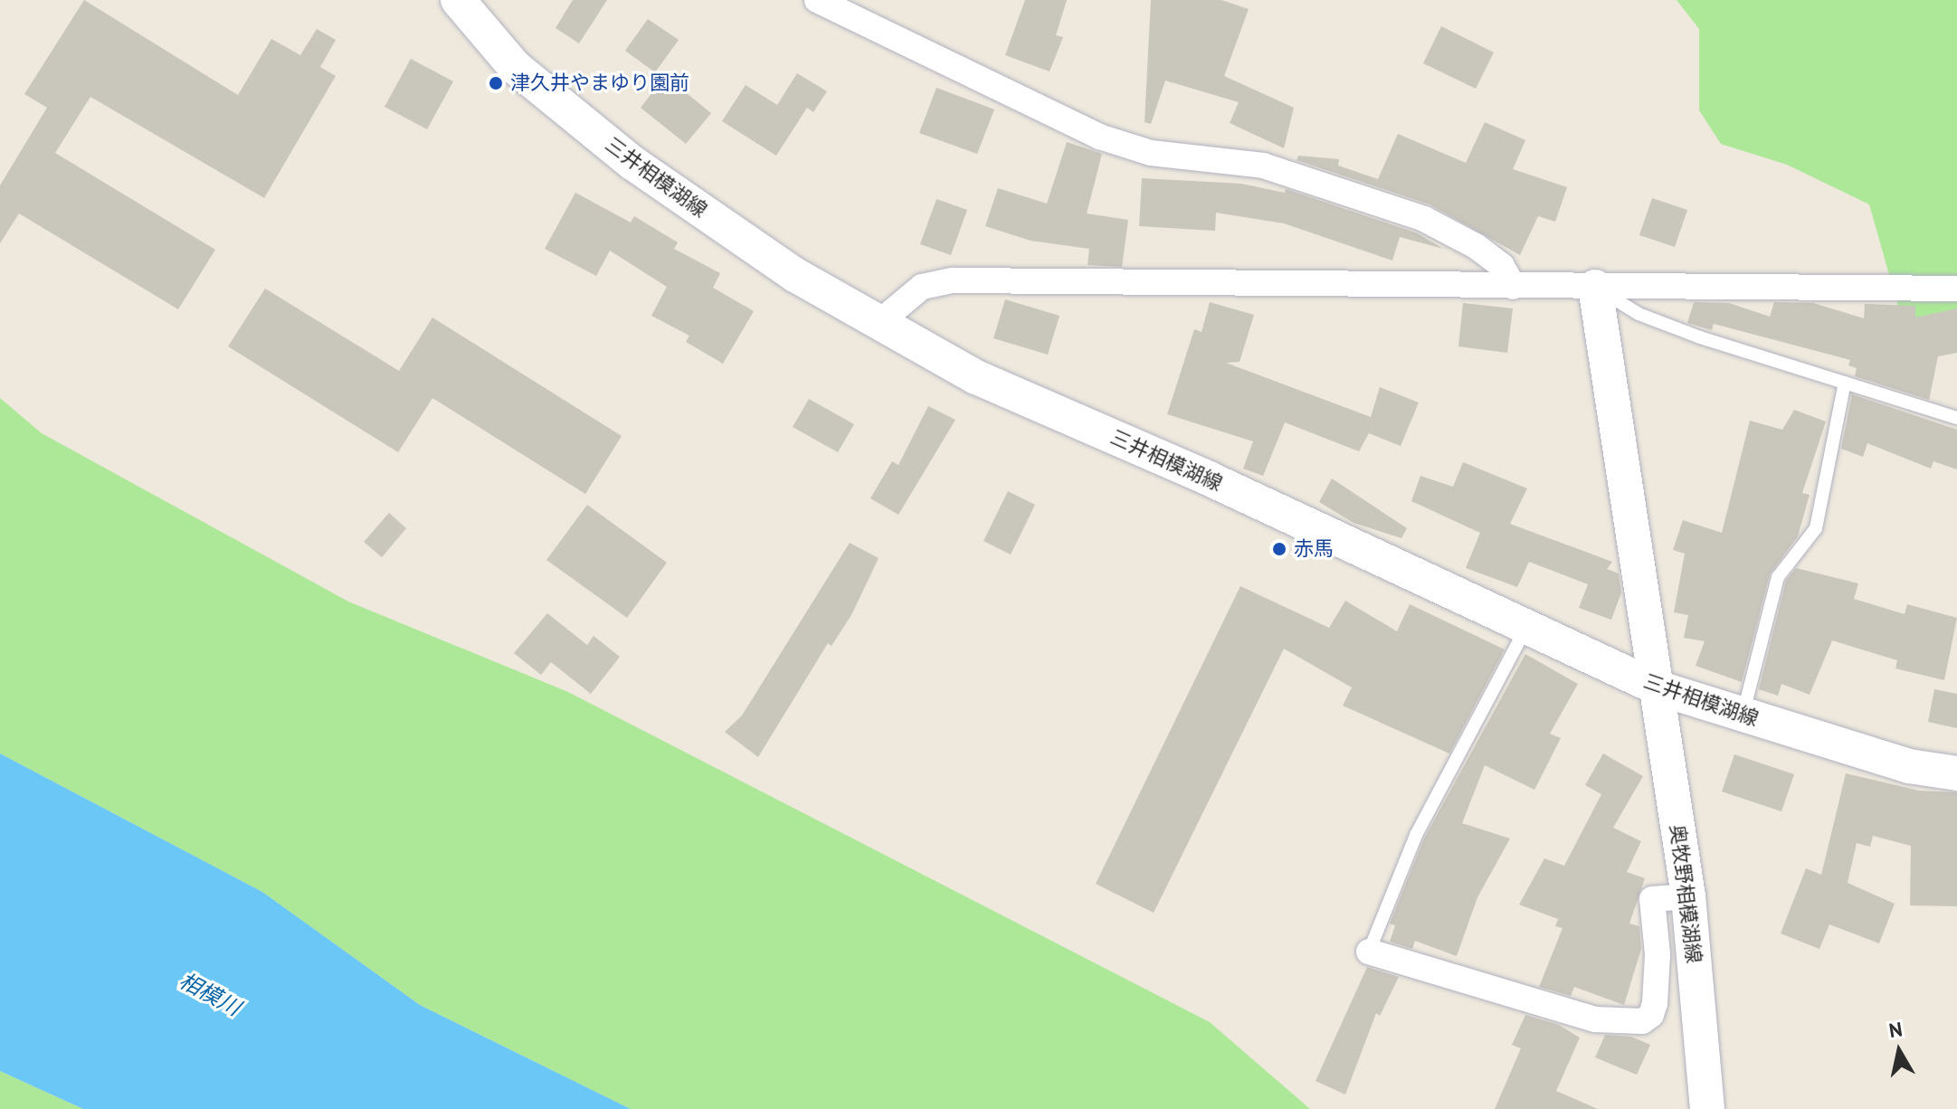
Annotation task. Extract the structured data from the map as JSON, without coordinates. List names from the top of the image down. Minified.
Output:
{"streets":{"main road":["三井相模湖線","奥牧野相模湖線"]},"crossings":[["三井相模湖線","奥牧野相模湖線"]],"water":["相模川"],"places":["津久井やまゆり園前","赤馬"],"north":"top"}
